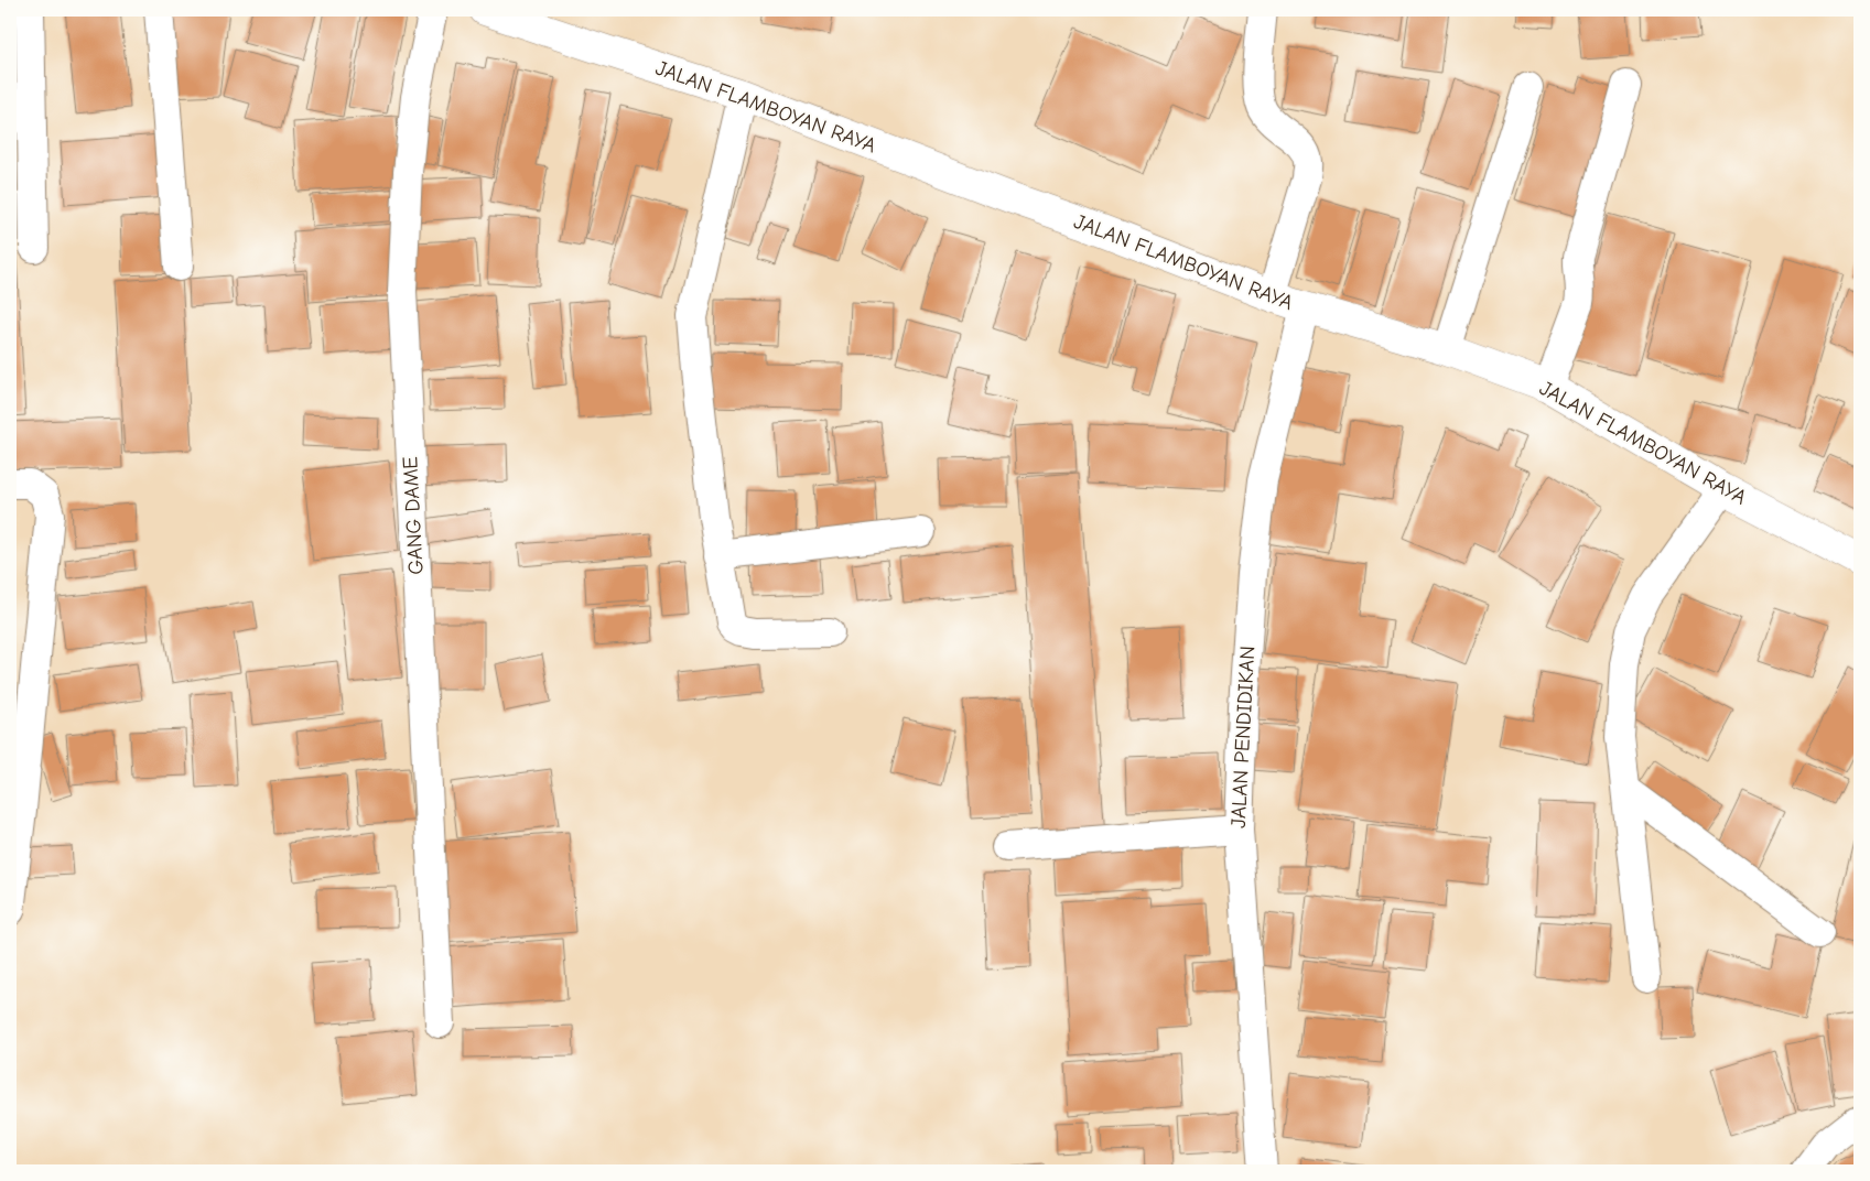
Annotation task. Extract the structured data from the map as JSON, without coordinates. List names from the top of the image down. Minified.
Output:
{"streets":{"main road":["JALAN FLAMBOYAN RAYA"],"street":["GANG DAME","JALAN PENDIDIKAN"]},"crossings":[["JALAN FLAMBOYAN RAYA","JALAN PENDIDIKAN"]]}
